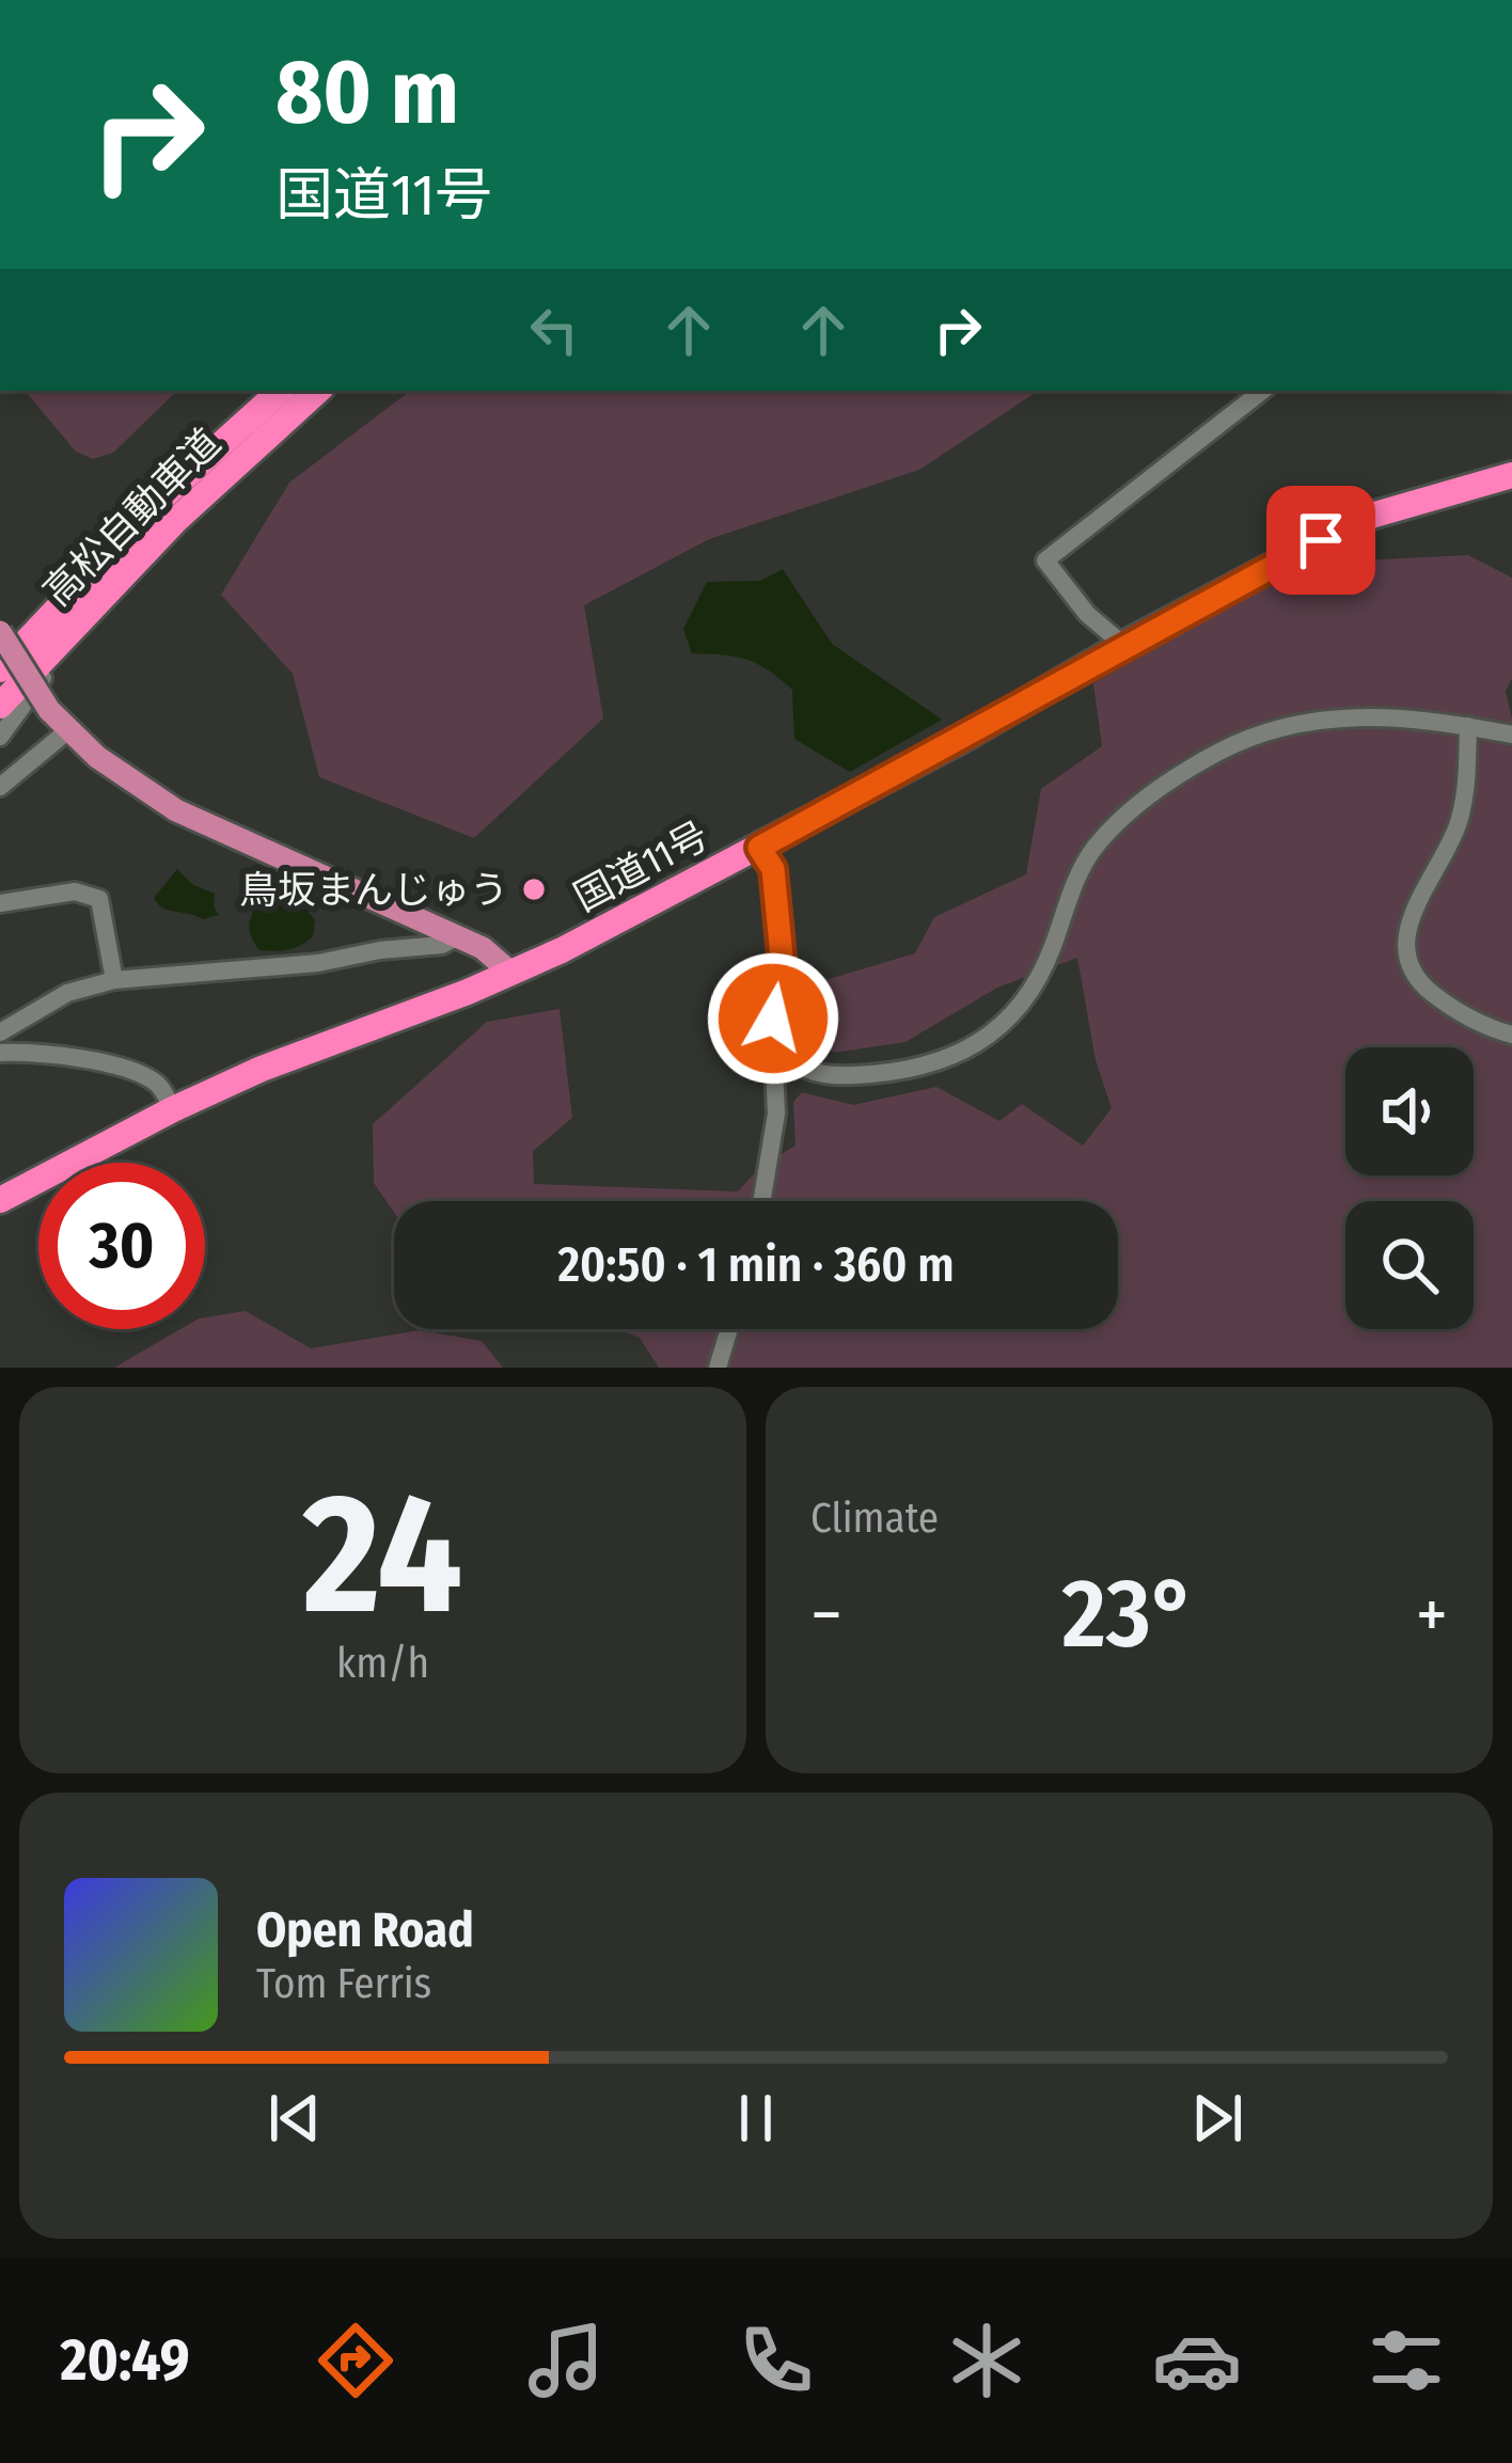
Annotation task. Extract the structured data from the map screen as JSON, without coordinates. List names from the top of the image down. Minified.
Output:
{"streets":{"highway":["高松自動車道","国道11号"]},"places":["鳥坂まんじゅう"],"page":{"turn":["80 m","国道11号"],"limit":"30","trip":"20:50 · 1 min · 360 m","tile":[["24","km/h"],"Climate"],"heat":["−","23°","+"],"song":["Open Road","Tom Ferris"],"tabs":"20:49"}}
